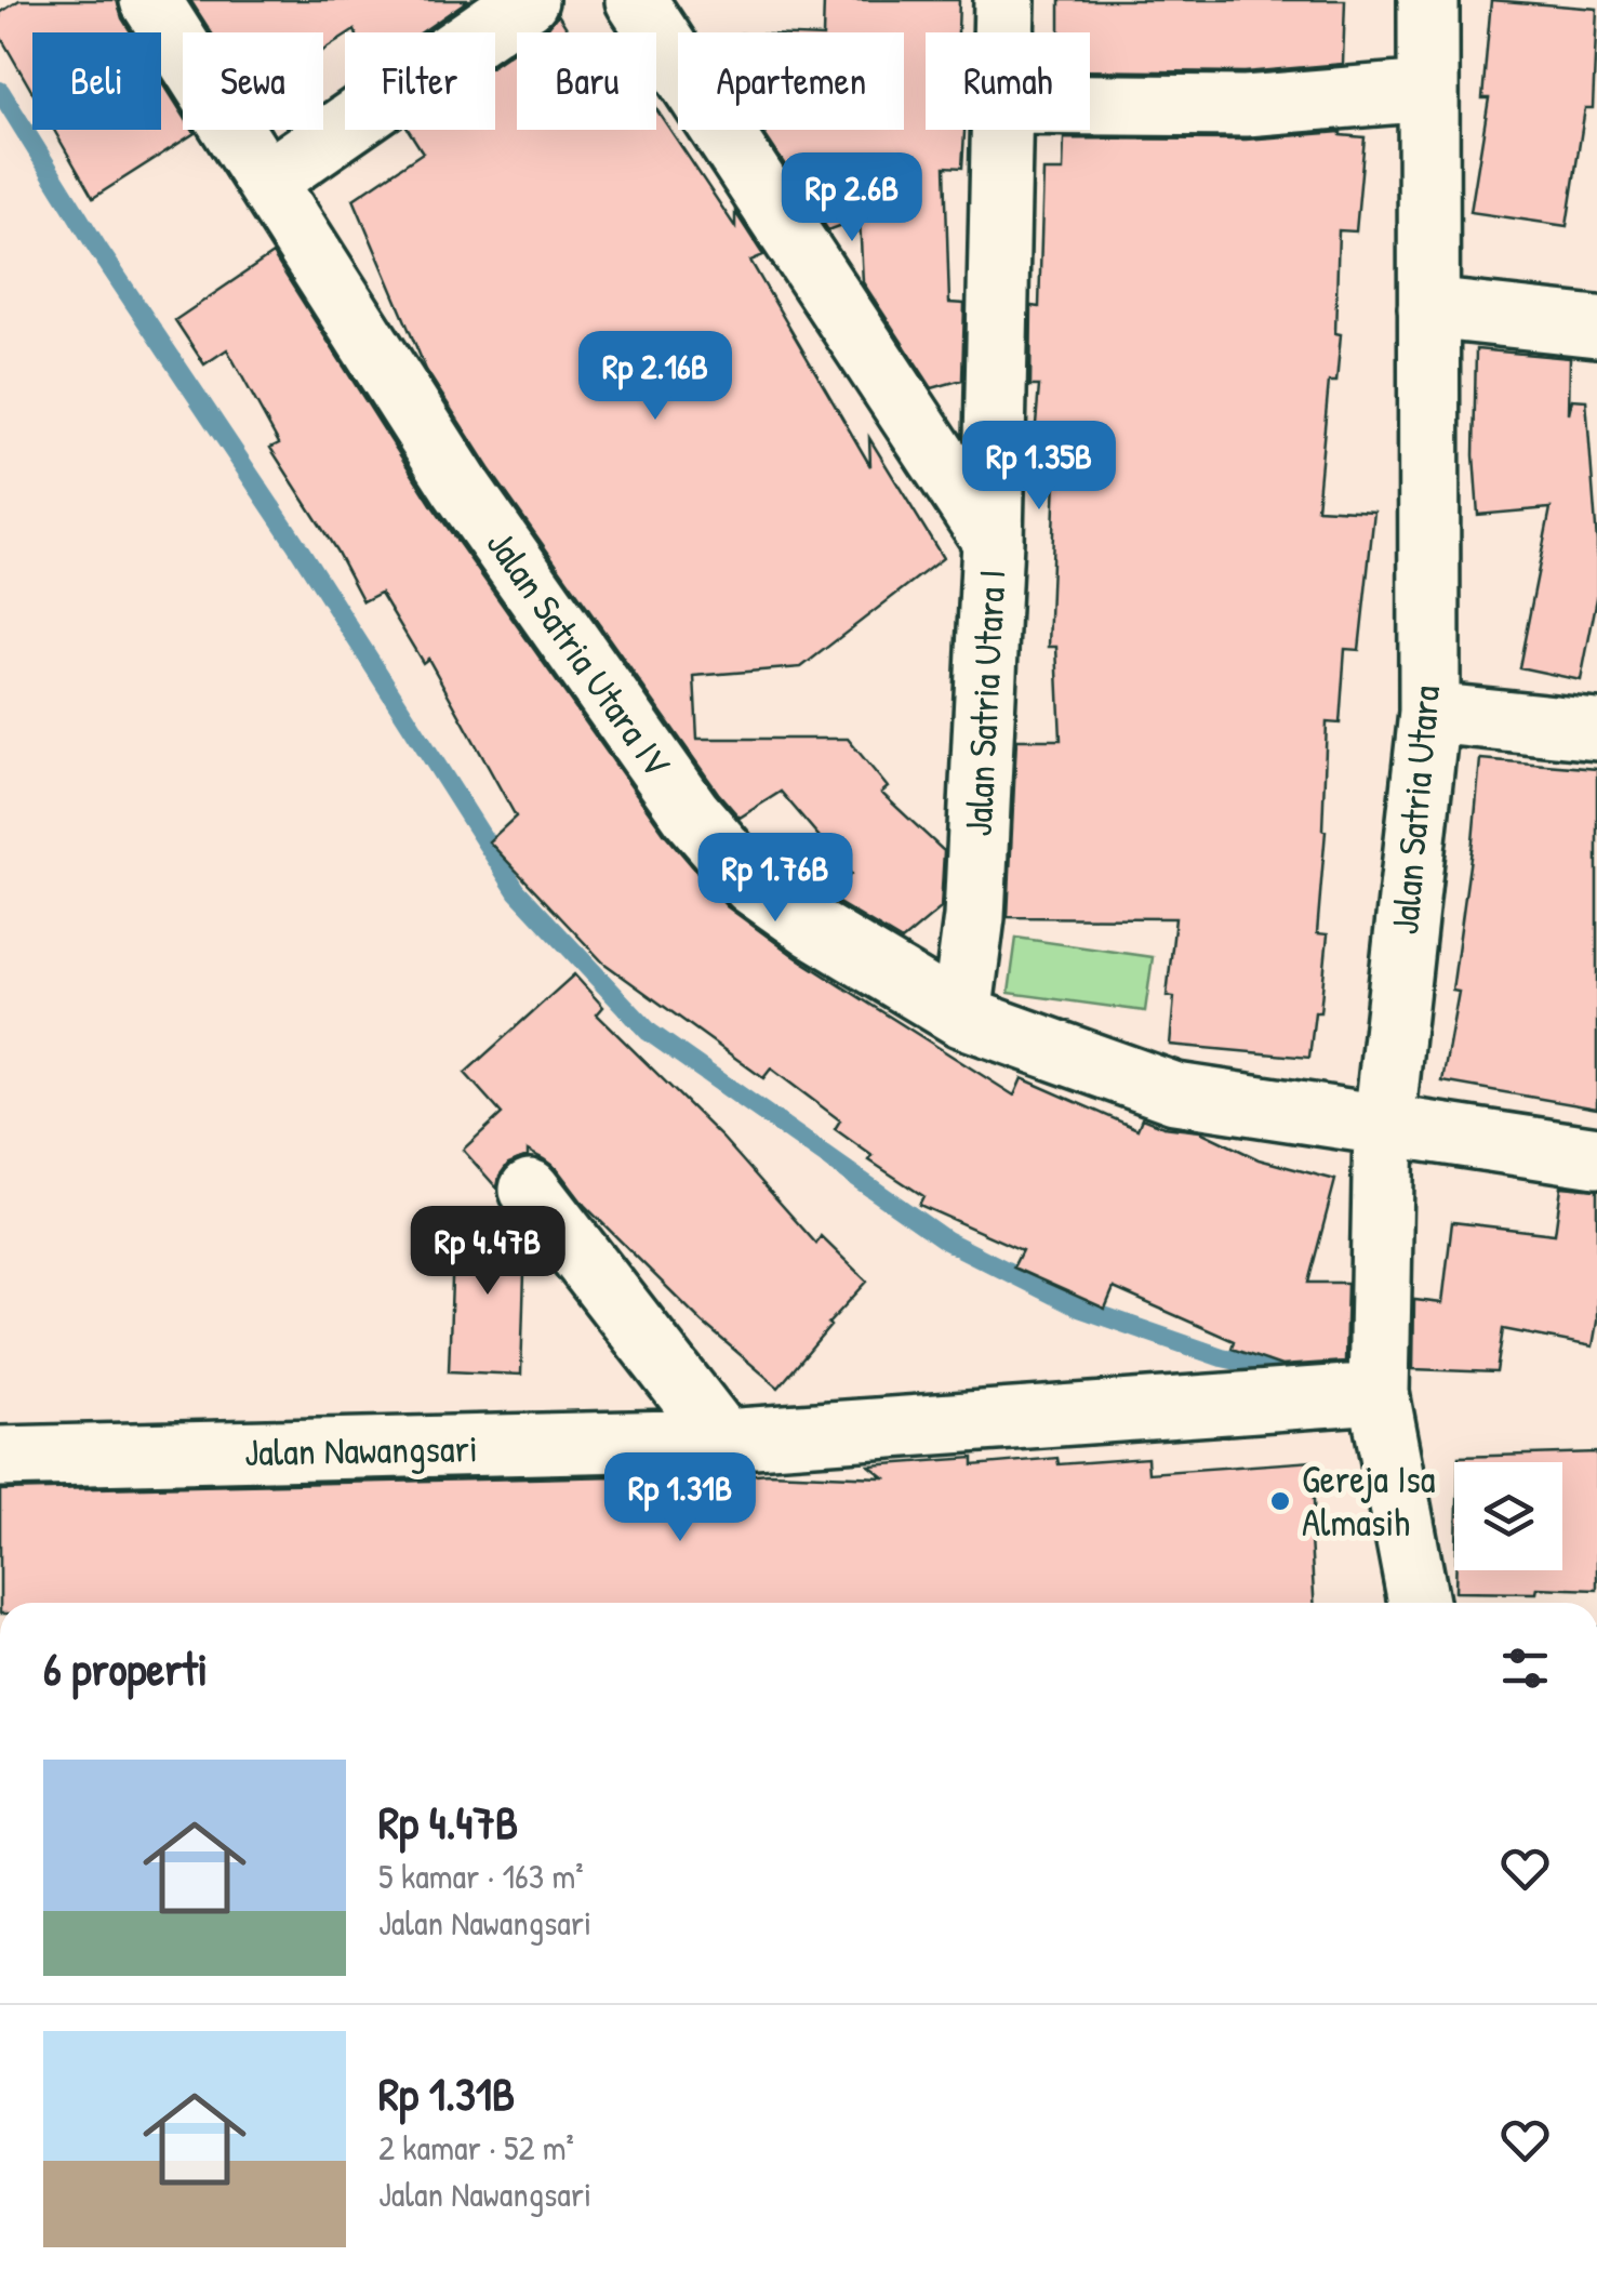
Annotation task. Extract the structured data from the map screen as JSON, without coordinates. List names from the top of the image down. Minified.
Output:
{"streets":{"street":["Jalan Satria Utara IV","Jalan Satria Utara I","Jalan Satria Utara","Jalan Nawangsari"]},"crossings":[["Jalan Satria Utara IV","Jalan Satria Utara I"],["Jalan Satria Utara IV","Jalan Satria Utara"],["Jalan Satria Utara","Jalan Nawangsari"]],"places":["Gereja Isa Almasih"],"page":{"chip":["Beli","Sewa","Filter","Baru","Apartemen","Rumah"],"price":["Rp 2.6B","Rp 2.16B","Rp 1.35B","Rp 1.76B","Rp 4.47B","Rp 1.31B"],"heading":"6 properti","list":[{"name":"Rp 4.47B","note":"5 kamar · 163 m² · Jalan Nawangsari"},{"name":"Rp 1.31B","note":"2 kamar · 52 m² · Jalan Nawangsari"}]}}
